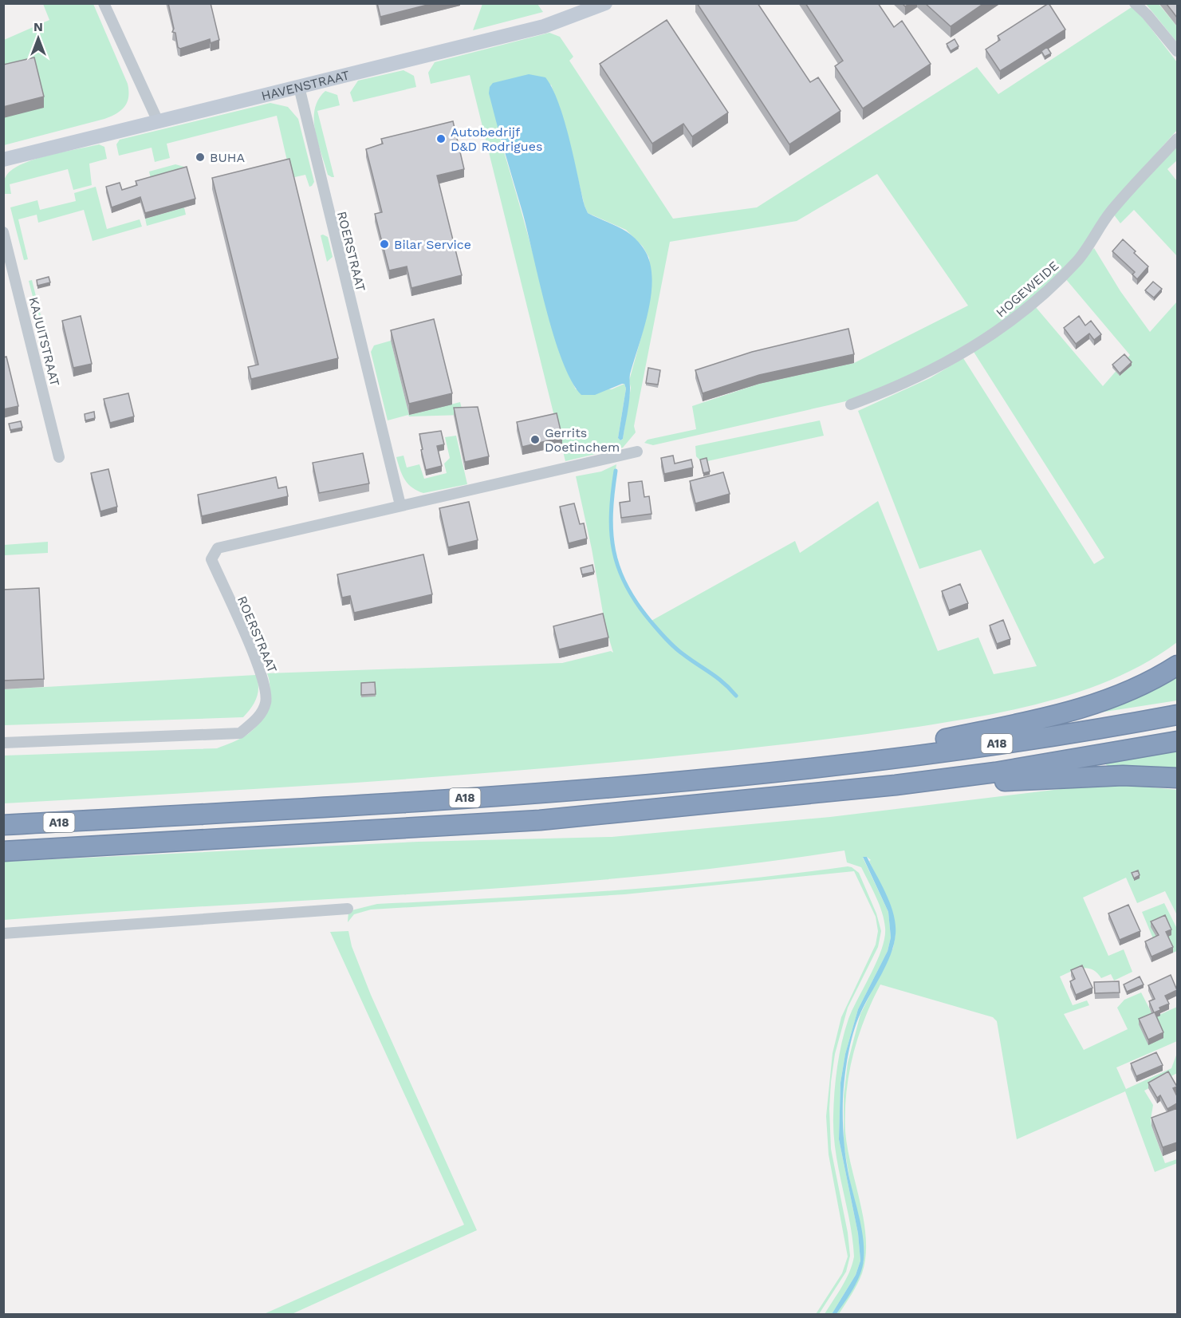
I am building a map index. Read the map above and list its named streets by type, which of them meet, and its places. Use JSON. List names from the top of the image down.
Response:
{
  "streets": {
    "highway": ["A18"],
    "street": [
      "HAVENSTRAAT",
      "ROERSTRAAT",
      "HOGEWEIDE",
      "KAJUITSTRAAT"
    ]
  },
  "crossings": [
    ["HAVENSTRAAT", "ROERSTRAAT"]
  ],
  "places": [
    "Autobedrijf D&D Rodrigues",
    "BUHA",
    "Bilar Service",
    "Gerrits Doetinchem"
  ],
  "north": "top"
}
